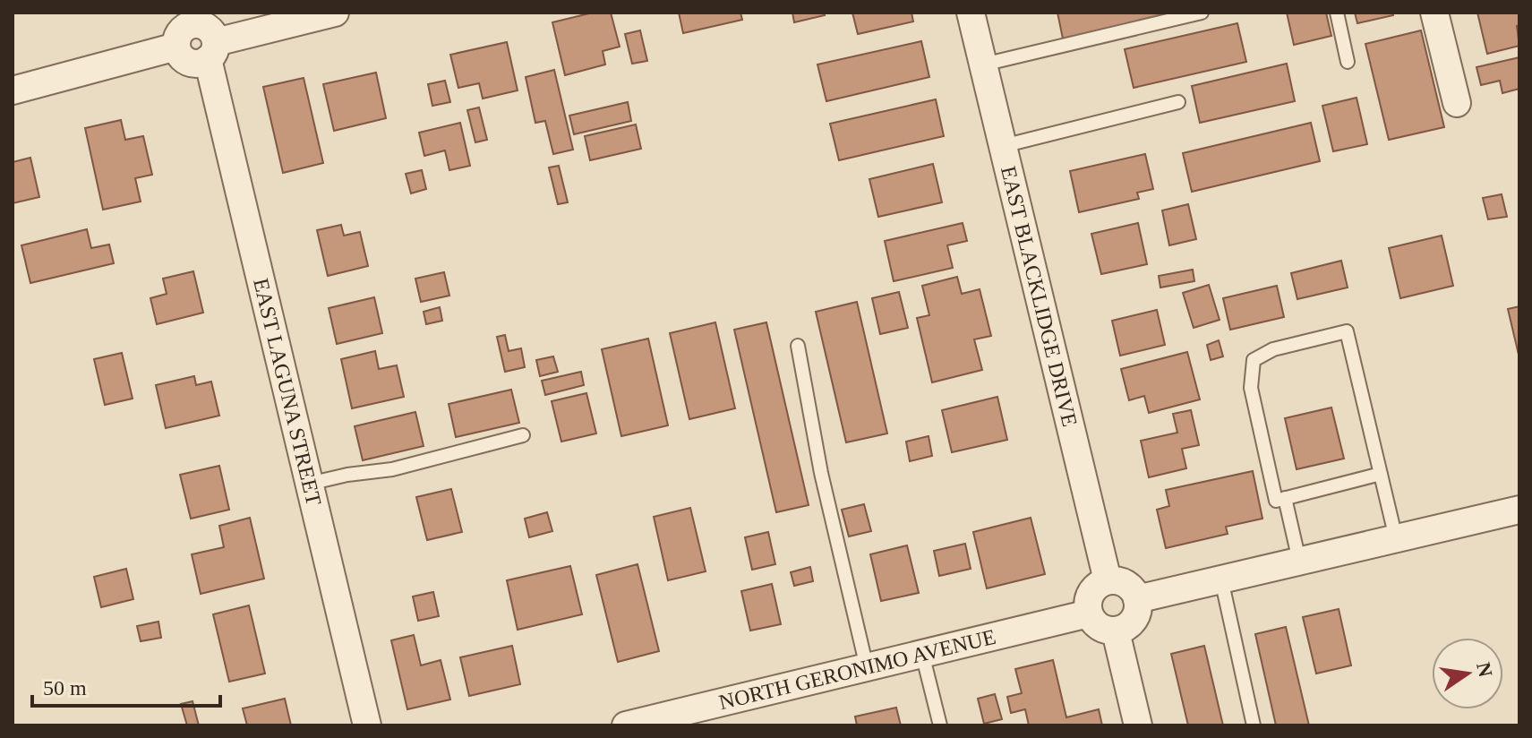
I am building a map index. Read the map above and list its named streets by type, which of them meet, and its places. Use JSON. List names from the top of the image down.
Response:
{
  "streets": {
    "street": ["EAST BLACKLIDGE DRIVE", "EAST LAGUNA STREET", "NORTH GERONIMO AVENUE"]
  },
  "crossings": [
    ["EAST BLACKLIDGE DRIVE", "NORTH GERONIMO AVENUE"]
  ],
  "scale_bar": "50 m",
  "north": "right"
}
